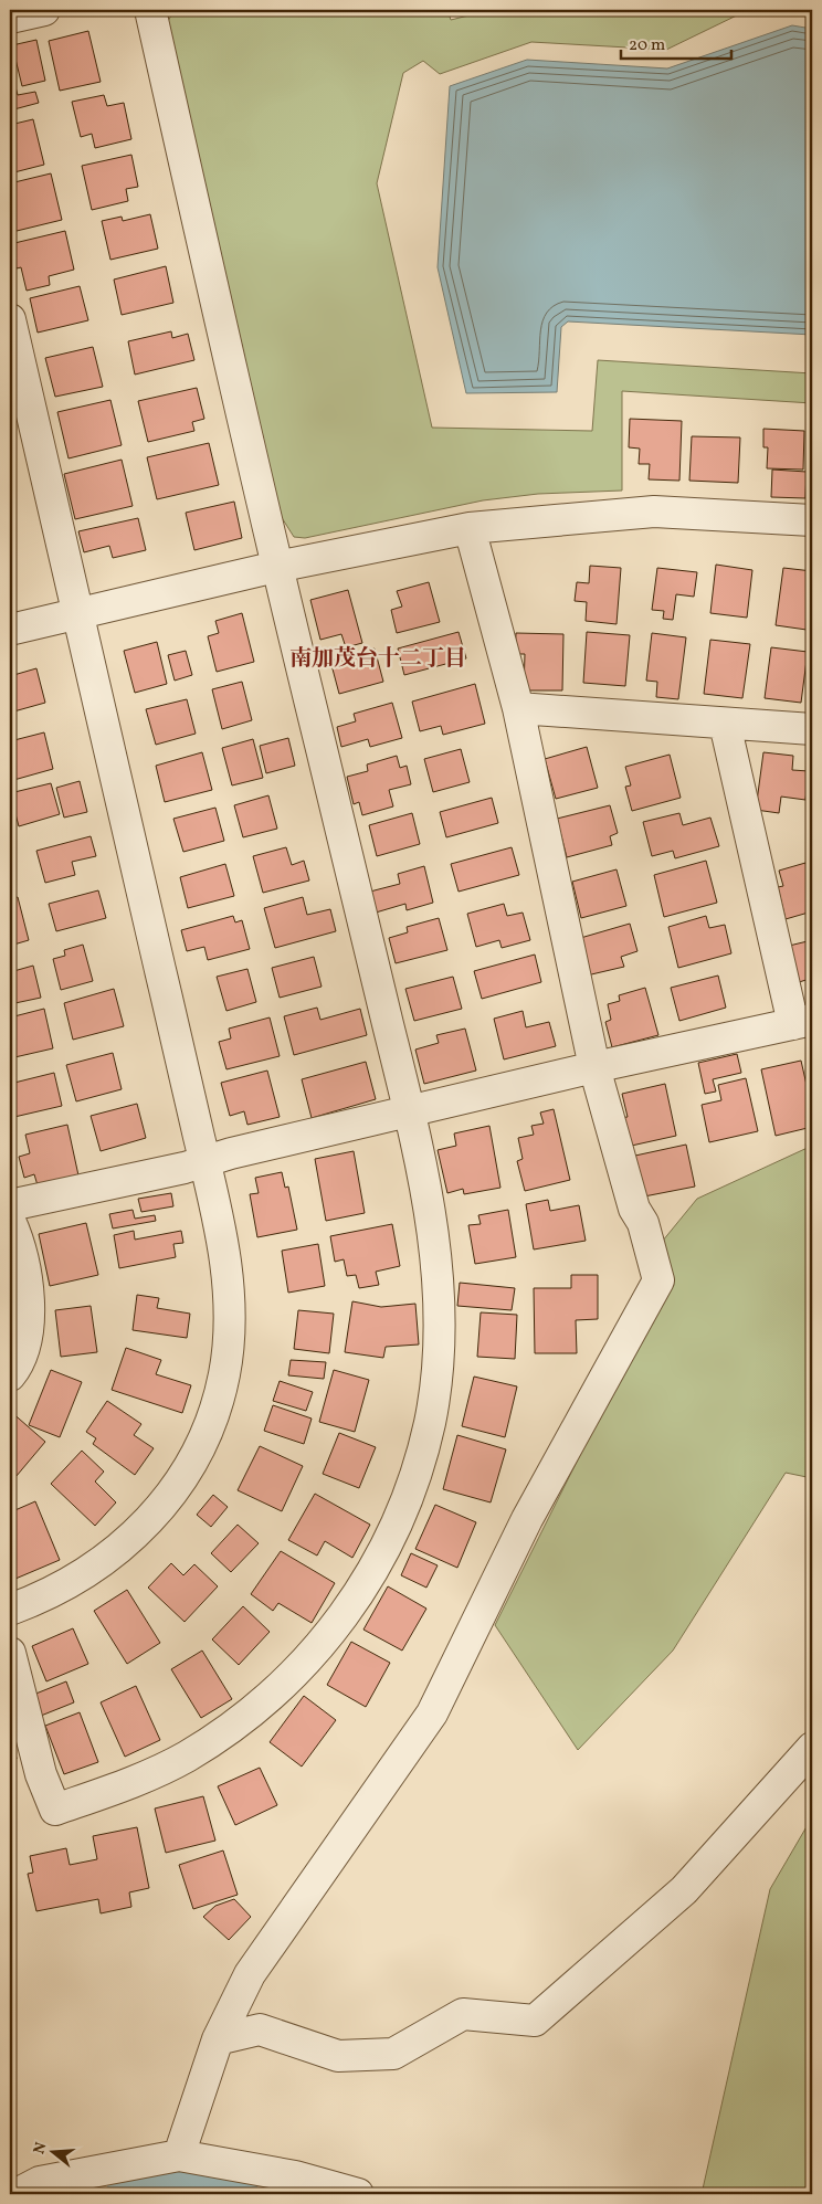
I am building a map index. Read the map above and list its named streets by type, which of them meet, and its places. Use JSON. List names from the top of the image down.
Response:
{
  "districts": ["南加茂台十二丁目"],
  "scale_bar": "20 m",
  "north": "left"
}
